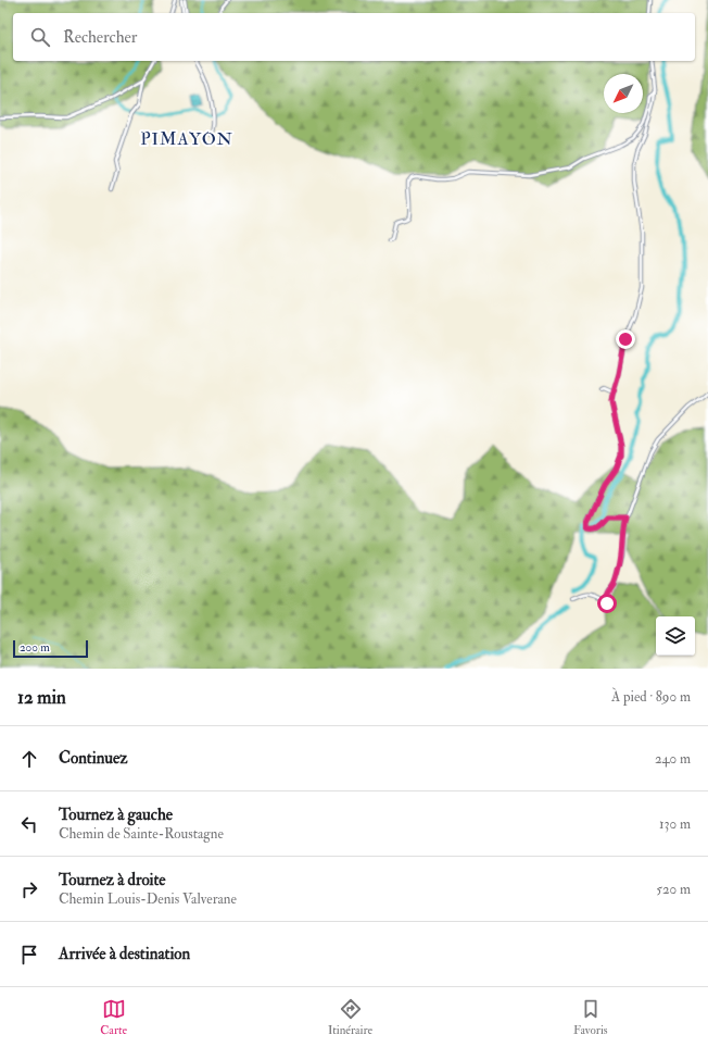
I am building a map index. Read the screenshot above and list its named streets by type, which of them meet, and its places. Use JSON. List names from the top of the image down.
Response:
{
  "districts": ["PIMAYON"],
  "scale_bar": "200 m",
  "north": "bottom left",
  "page": {
    "search": "Rechercher",
    "scale": "200 m",
    "heading": ["12 min", "À pied · 890 m"],
    "list": [
      ["Continuez", "240 m"],
      ["Tournez à gauche", "Chemin de Sainte-Roustagne", "130 m"],
      ["Tournez à droite", "Chemin Louis-Denis Valverane", "520 m"],
      "Arrivée à destination"
    ],
    "nav": ["Carte", "Itinéraire", "Favoris"]
  }
}
